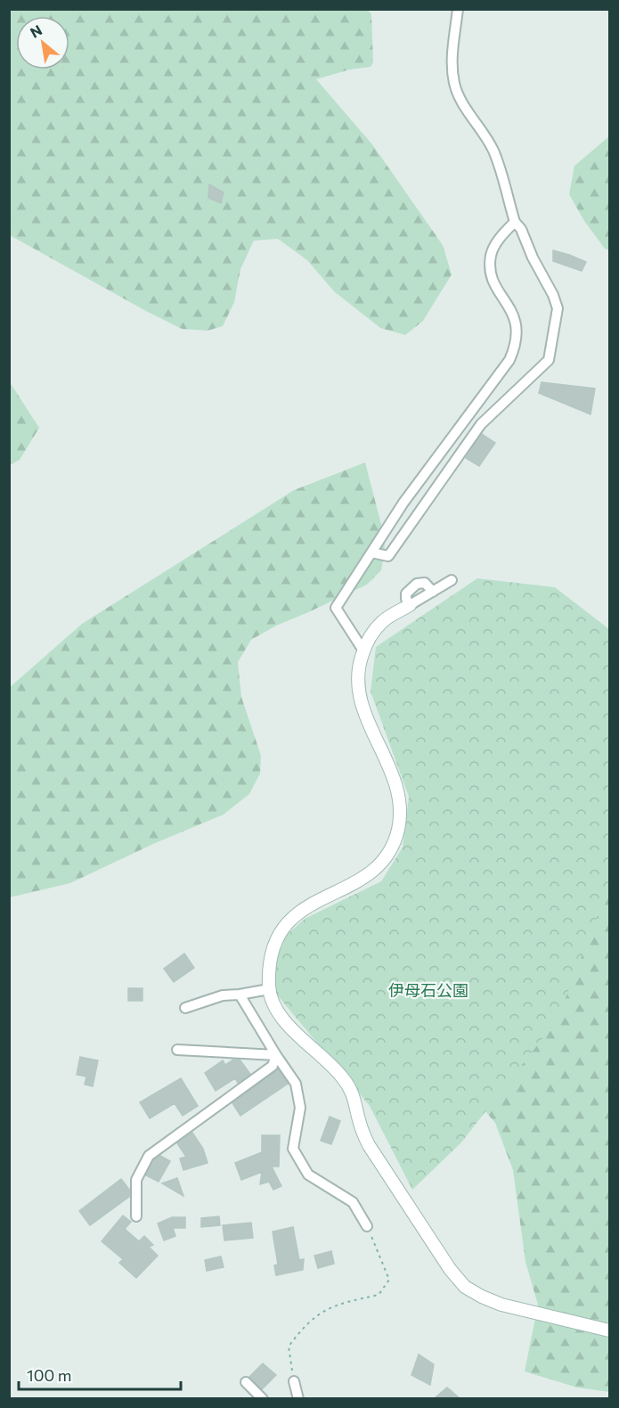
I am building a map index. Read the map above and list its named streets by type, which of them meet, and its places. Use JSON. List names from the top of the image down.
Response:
{
  "parks": ["伊母石公園"],
  "scale_bar": "100 m",
  "north": "top left"
}
